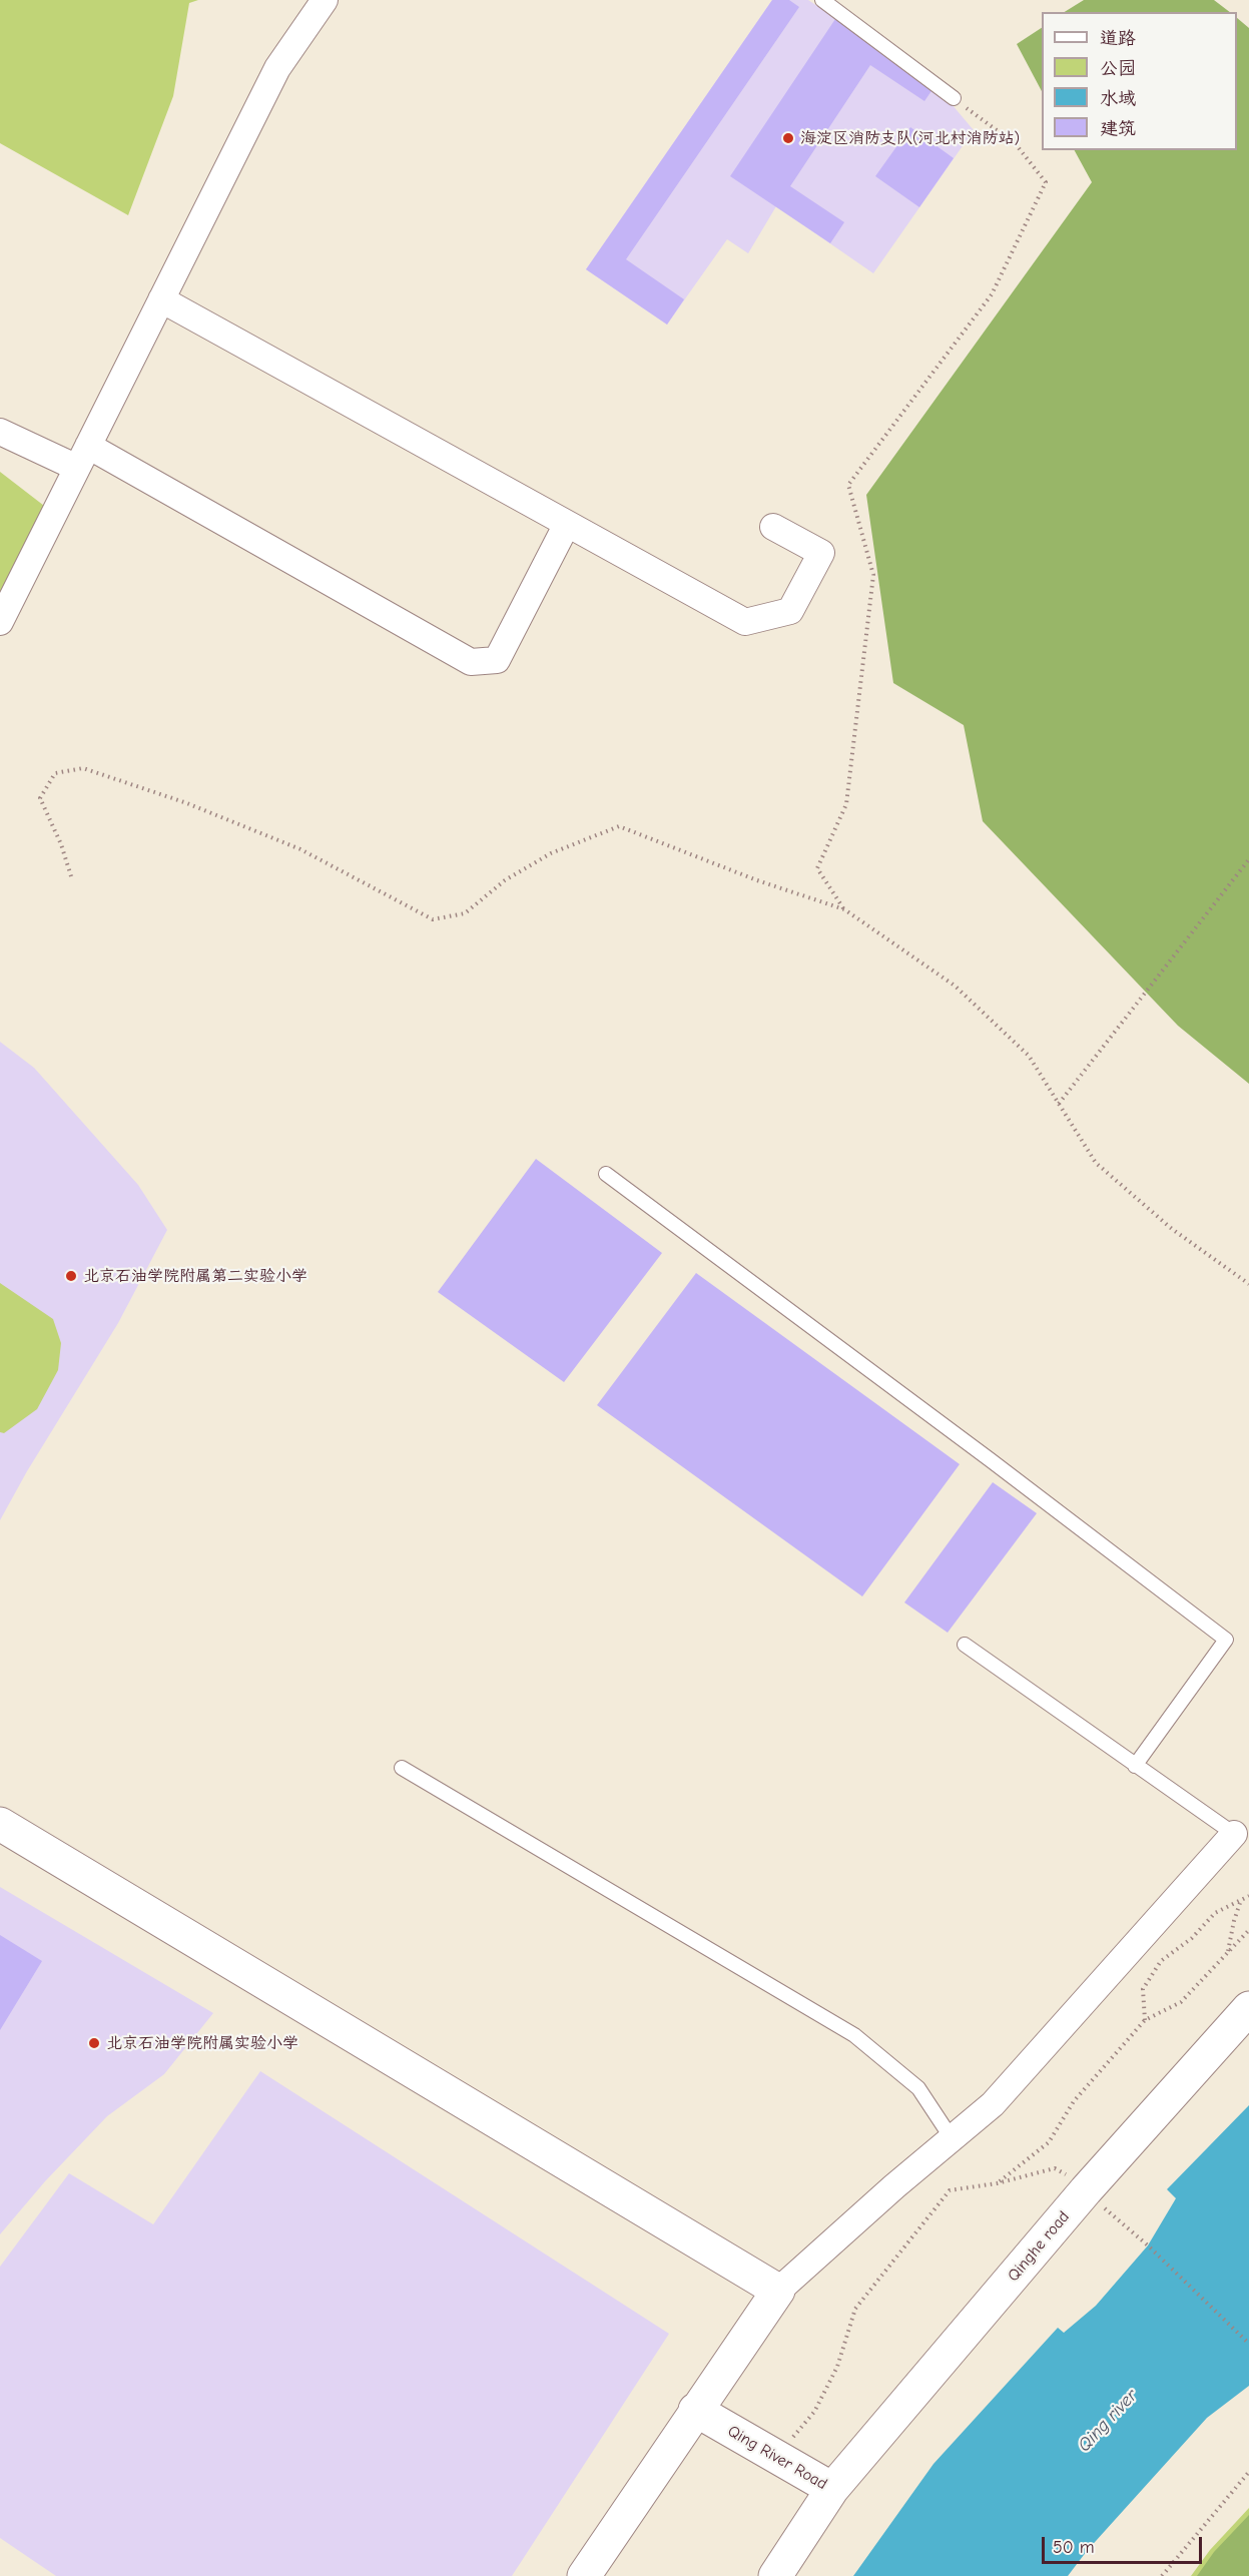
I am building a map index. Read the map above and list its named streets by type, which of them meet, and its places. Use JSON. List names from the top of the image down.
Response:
{
  "streets": {
    "street": ["Qinghe road", "Qing River Road"]
  },
  "crossings": [
    ["Qinghe road", "Qing River Road"]
  ],
  "water": ["Qing river"],
  "places": ["海淀区消防支队(河北村消防站)", "北京石油学院附属第二实验小学", "北京石油学院附属实验小学"],
  "legend": [
    "道路",
    "公园",
    "水域",
    "建筑"
  ],
  "scale_bar": "50 m"
}
